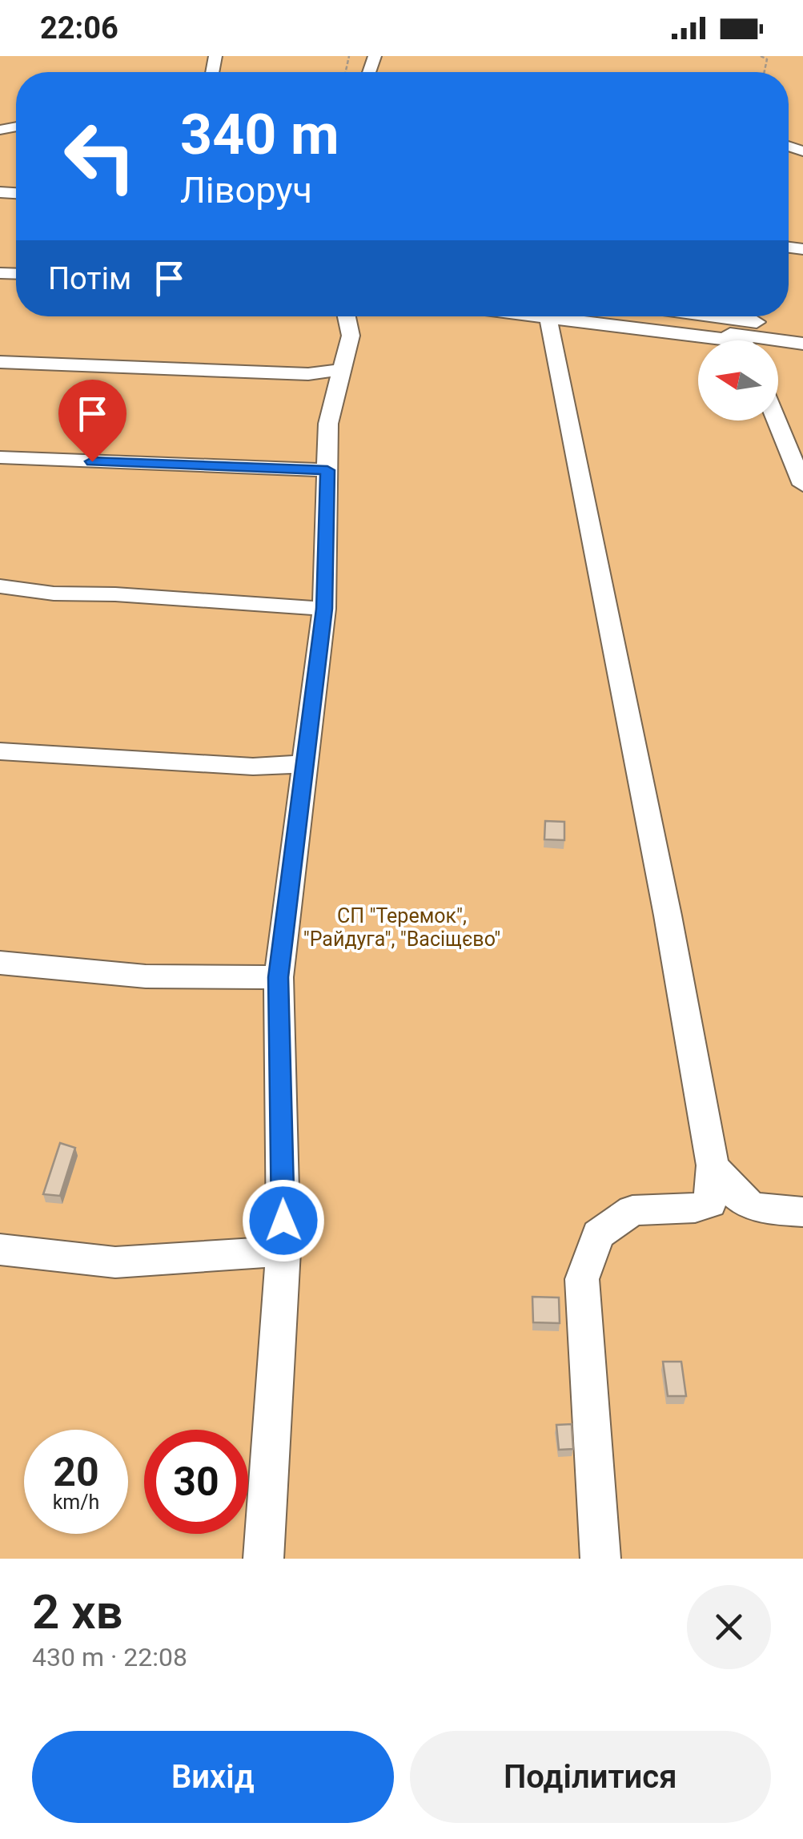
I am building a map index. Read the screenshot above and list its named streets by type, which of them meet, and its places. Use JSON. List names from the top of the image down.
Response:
{
  "parks": ["СП \"Теремок\", \"Райдуга\", \"Васіщєво\""],
  "north": "left",
  "page": {
    "status": "22:06",
    "turn": ["340 m", "Ліворуч"],
    "then": "Потім",
    "speed": "20 km/h",
    "limit": "30",
    "heading": ["2 хв", "430 m · 22:08"],
    "buttons": ["Вихід", "Поділитися"]
  }
}
